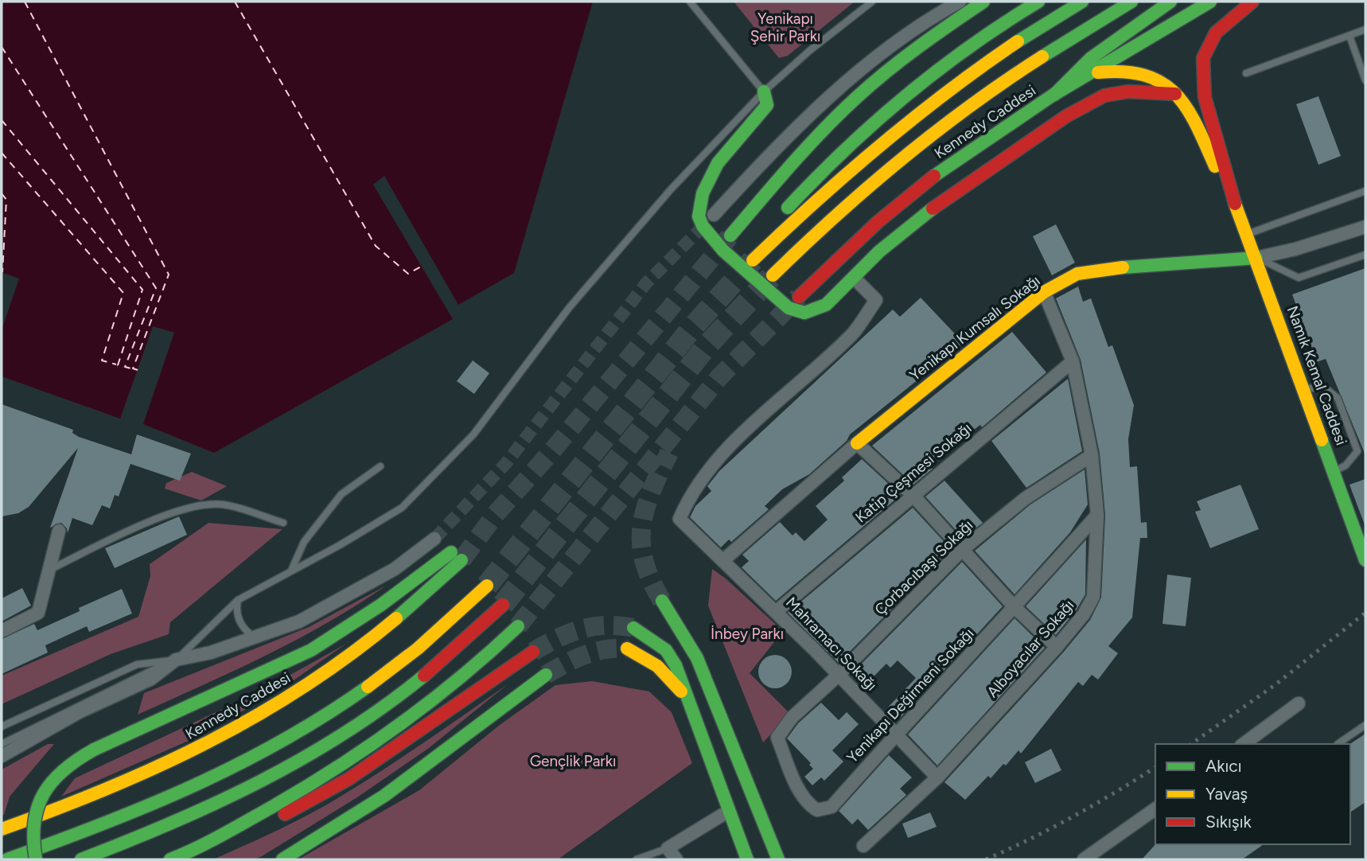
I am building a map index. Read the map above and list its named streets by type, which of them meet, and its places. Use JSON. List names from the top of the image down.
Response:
{
  "streets": {
    "main road": ["Kennedy Caddesi", "Yenikapı Kumsalı Sokağı", "Namık Kemal Caddesi"],
    "street": [
      "Katip Çeşmesi Sokağı",
      "Çorbacıbaşı Sokağı",
      "Mahramacı Sokağı",
      "Alboyacılar Sokağı",
      "Yenikapı Değirmeni Sokağı"
    ]
  },
  "crossings": [
    ["Yenikapı Kumsalı Sokağı", "Namık Kemal Caddesi"],
    ["Yenikapı Kumsalı Sokağı", "Mahramacı Sokağı"],
    ["Yenikapı Kumsalı Sokağı", "Alboyacılar Sokağı"],
    ["Katip Çeşmesi Sokağı", "Mahramacı Sokağı"],
    ["Katip Çeşmesi Sokağı", "Alboyacılar Sokağı"],
    ["Çorbacıbaşı Sokağı", "Mahramacı Sokağı"],
    ["Çorbacıbaşı Sokağı", "Alboyacılar Sokağı"],
    ["Çorbacıbaşı Sokağı", "Yenikapı Değirmeni Sokağı"],
    ["Mahramacı Sokağı", "Alboyacılar Sokağı"],
    ["Mahramacı Sokağı", "Yenikapı Değirmeni Sokağı"],
    ["Alboyacılar Sokağı", "Yenikapı Değirmeni Sokağı"]
  ],
  "parks": ["Yenikapı Şehir Parkı", "İnbey Parkı", "Gençlik Parkı"],
  "legend": ["Akıcı", "Yavaş", "Sıkışık"]
}
